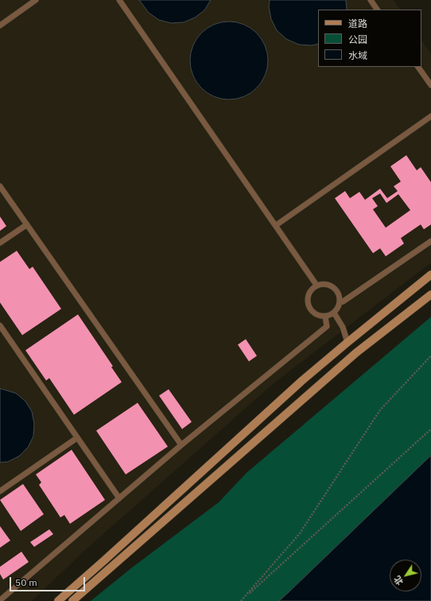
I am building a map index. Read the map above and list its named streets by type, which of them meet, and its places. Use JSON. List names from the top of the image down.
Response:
{
  "legend": ["道路", "公园", "水域"],
  "scale_bar": "50 m",
  "north": "bottom left"
}
